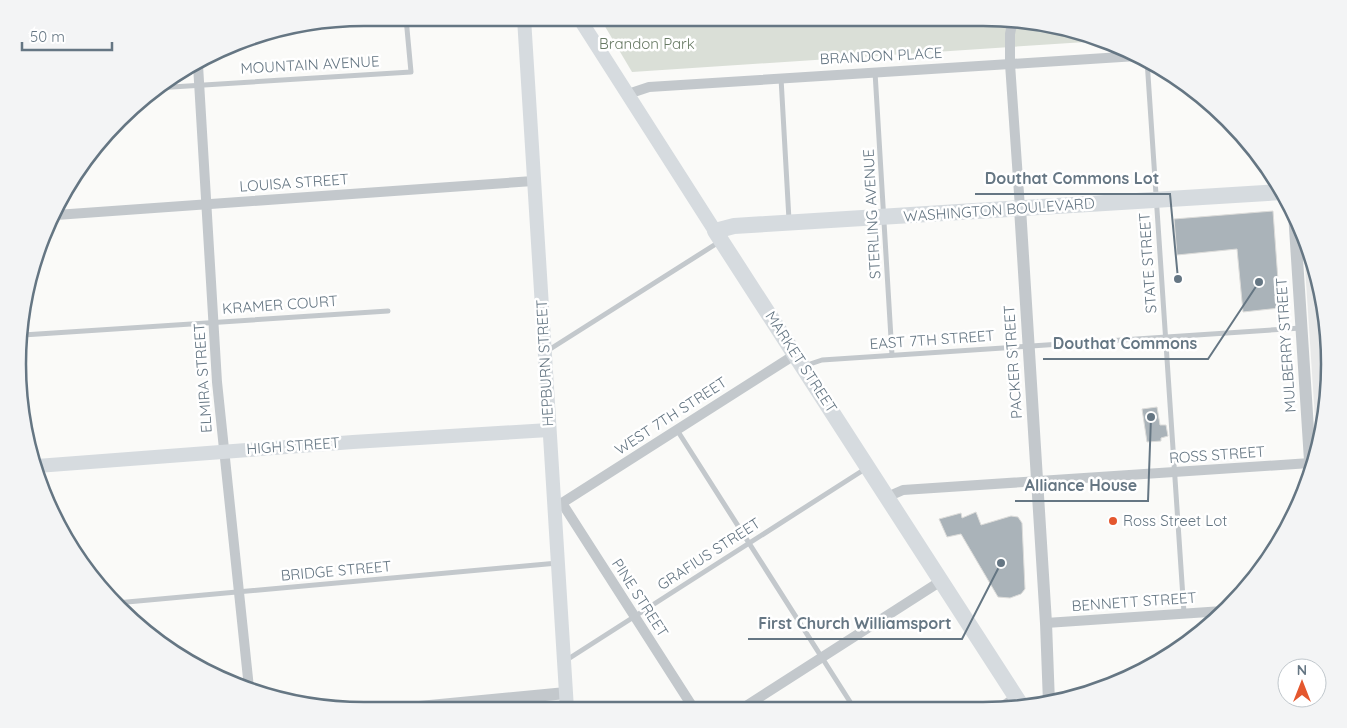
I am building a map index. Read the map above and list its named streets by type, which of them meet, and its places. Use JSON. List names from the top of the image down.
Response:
{
  "streets": {
    "main road": [
      "WASHINGTON BOULEVARD",
      "MARKET STREET",
      "HEPBURN STREET",
      "HIGH STREET"
    ],
    "street": [
      "BRANDON PLACE",
      "LOUISA STREET",
      "MULBERRY STREET",
      "PACKER STREET",
      "ELMIRA STREET",
      "WEST 7TH STREET",
      "ROSS STREET",
      "PINE STREET",
      "BENNETT STREET"
    ],
    "lane": [
      "MOUNTAIN AVENUE",
      "STERLING AVENUE",
      "STATE STREET",
      "KRAMER COURT",
      "EAST 7TH STREET",
      "GRAFIUS STREET",
      "BRIDGE STREET"
    ]
  },
  "crossings": [
    ["BRANDON PLACE", "STERLING AVENUE"],
    ["BRANDON PLACE", "MARKET STREET"],
    ["BRANDON PLACE", "PACKER STREET"],
    ["MOUNTAIN AVENUE", "ELMIRA STREET"],
    ["LOUISA STREET", "HEPBURN STREET"],
    ["LOUISA STREET", "ELMIRA STREET"],
    ["WASHINGTON BOULEVARD", "STERLING AVENUE"],
    ["WASHINGTON BOULEVARD", "STATE STREET"],
    ["WASHINGTON BOULEVARD", "MARKET STREET"],
    ["WASHINGTON BOULEVARD", "PACKER STREET"],
    ["STERLING AVENUE", "EAST 7TH STREET"],
    ["STATE STREET", "EAST 7TH STREET"],
    ["STATE STREET", "ROSS STREET"],
    ["STATE STREET", "BENNETT STREET"],
    ["KRAMER COURT", "ELMIRA STREET"],
    ["EAST 7TH STREET", "MULBERRY STREET"],
    ["EAST 7TH STREET", "MARKET STREET"],
    ["EAST 7TH STREET", "PACKER STREET"],
    ["EAST 7TH STREET", "WEST 7TH STREET"],
    ["MARKET STREET", "WEST 7TH STREET"],
    ["MARKET STREET", "ROSS STREET"],
    ["MARKET STREET", "GRAFIUS STREET"],
    ["PACKER STREET", "ROSS STREET"],
    ["PACKER STREET", "BENNETT STREET"],
    ["HEPBURN STREET", "WEST 7TH STREET"],
    ["HEPBURN STREET", "HIGH STREET"],
    ["HEPBURN STREET", "GRAFIUS STREET"],
    ["HEPBURN STREET", "BRIDGE STREET"],
    ["HEPBURN STREET", "PINE STREET"],
    ["ELMIRA STREET", "HIGH STREET"],
    ["ELMIRA STREET", "BRIDGE STREET"],
    ["WEST 7TH STREET", "PINE STREET"],
    ["GRAFIUS STREET", "PINE STREET"]
  ],
  "parks": ["Brandon Park"],
  "places": [
    "Douthat Commons Lot",
    "Douthat Commons",
    "Alliance House",
    "Ross Street Lot",
    "First Church Williamsport"
  ],
  "scale_bar": "50 m",
  "north": "top"
}
